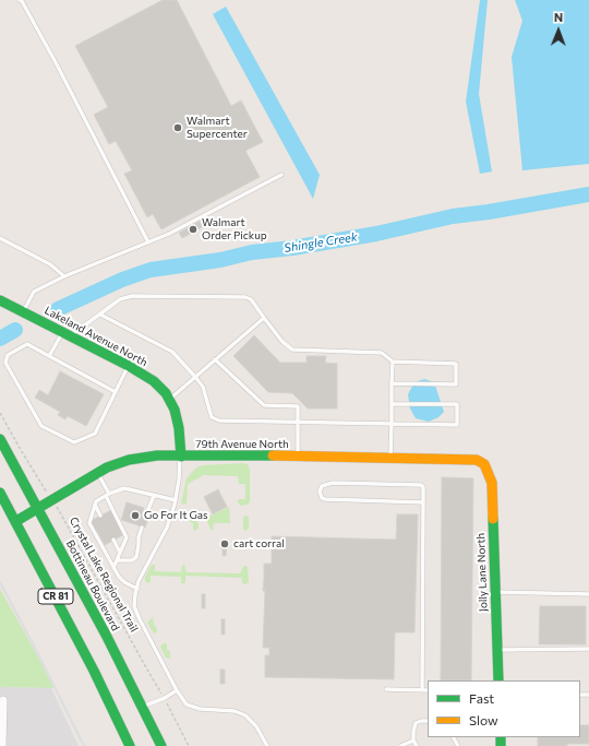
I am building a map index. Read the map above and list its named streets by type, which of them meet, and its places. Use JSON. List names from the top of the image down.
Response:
{
  "streets": {
    "main road": [
      "Lakeland Avenue North",
      "79th Avenue North",
      "Jolly Lane North",
      "Bottineau Boulevard",
      "CR 81"
    ],
    "path": ["Crystal Lake Regional Trail"]
  },
  "crossings": [
    ["Lakeland Avenue North", "79th Avenue North"],
    ["79th Avenue North", "Jolly Lane North"],
    ["79th Avenue North", "Crystal Lake Regional Trail"],
    ["79th Avenue North", "Bottineau Boulevard"],
    ["79th Avenue North", "CR 81"]
  ],
  "water": ["Shingle Creek"],
  "places": [
    "Walmart Supercenter",
    "Walmart Order Pickup",
    "Go For It Gas",
    "cart corral"
  ],
  "legend": ["Fast", "Slow"],
  "north": "top"
}
